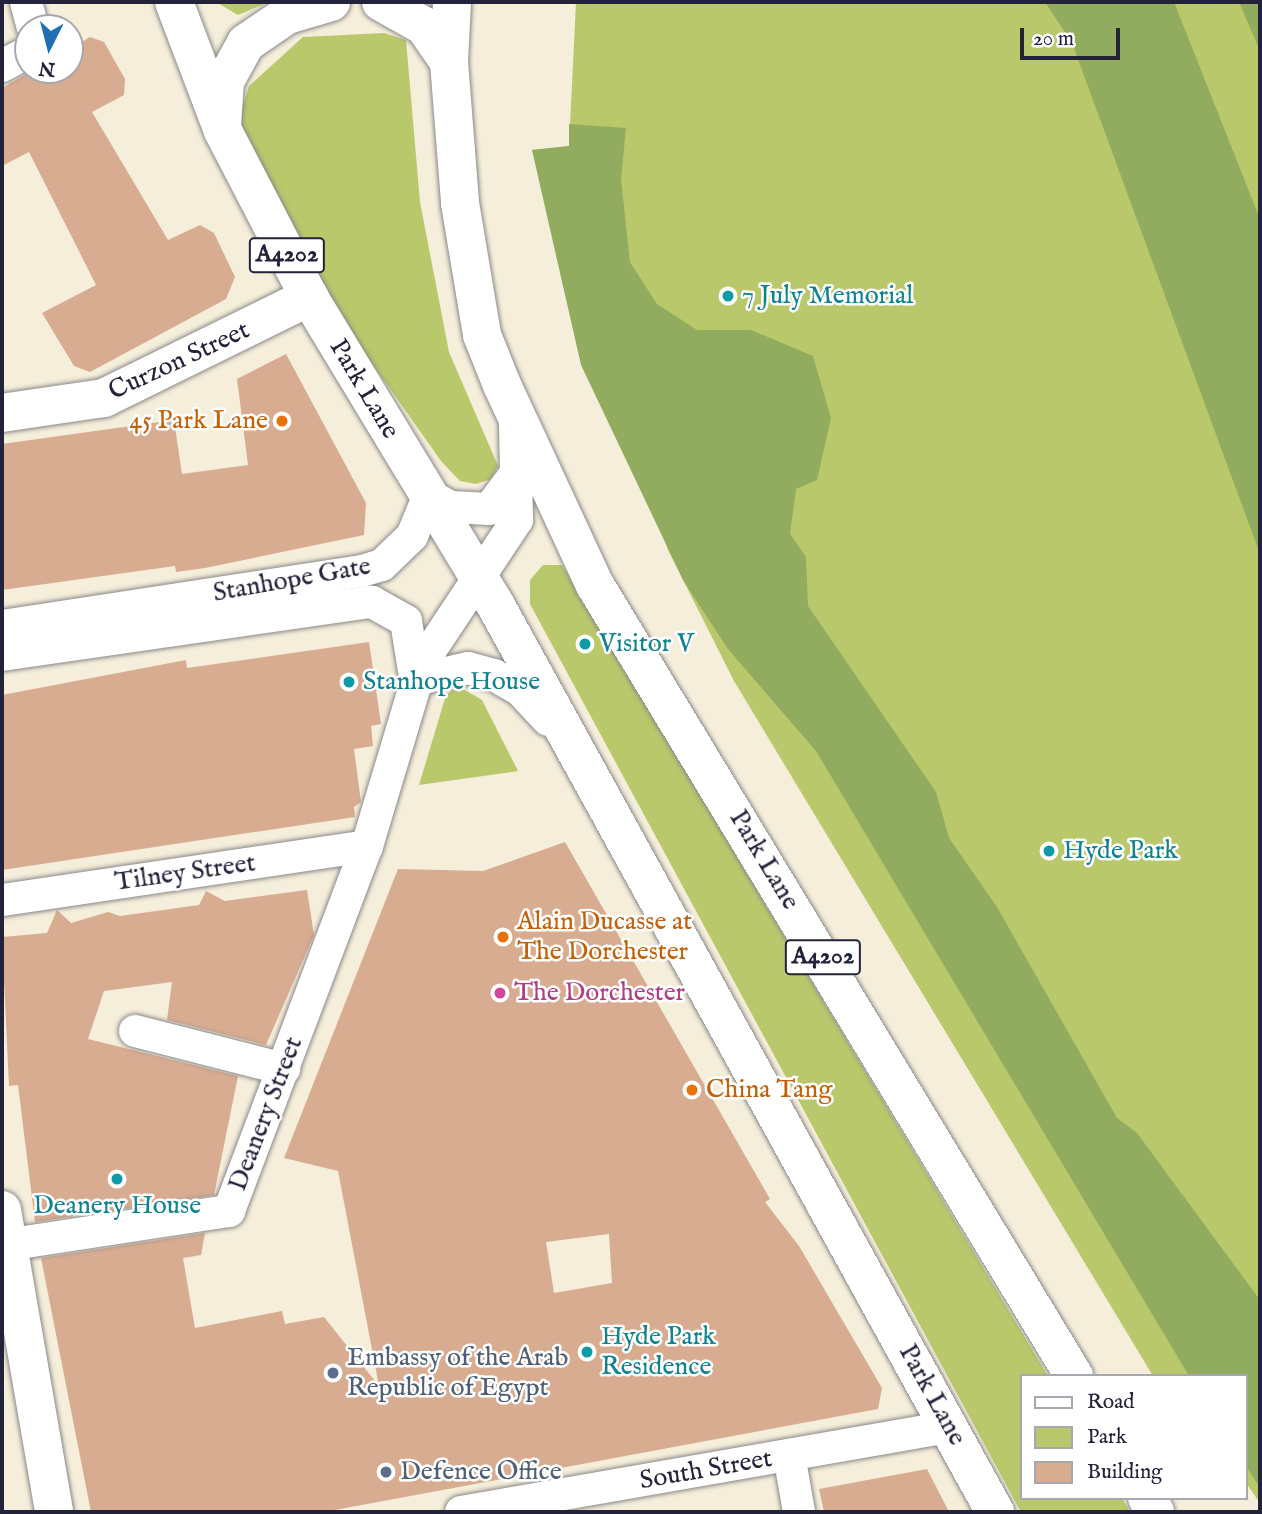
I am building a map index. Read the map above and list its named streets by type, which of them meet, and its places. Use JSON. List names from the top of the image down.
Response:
{
  "streets": {
    "main road": ["A4202", "Curzon Street", "Park Lane"],
    "street": [
      "Stanhope Gate",
      "Tilney Street",
      "Deanery Street",
      "South Street"
    ]
  },
  "crossings": [
    ["A4202", "Park Lane"],
    ["Curzon Street", "Park Lane"],
    ["Park Lane", "Stanhope Gate"],
    ["Park Lane", "South Street"],
    ["Tilney Street", "Deanery Street"]
  ],
  "places": [
    "7 July Memorial",
    "45 Park Lane",
    "Visitor V",
    "Stanhope House",
    "Hyde Park",
    "Alain Ducasse at The Dorchester",
    "The Dorchester",
    "China Tang",
    "Deanery House",
    "Hyde Park Residence",
    "Embassy of the Arab Republic of Egypt",
    "Defence Office"
  ],
  "legend": ["Road", "Park", "Building"],
  "scale_bar": "20 m",
  "north": "bottom"
}
